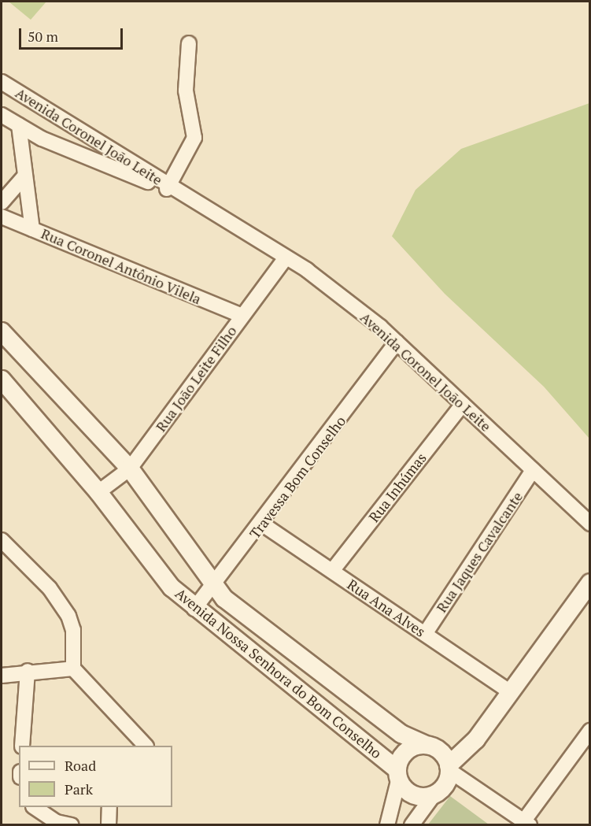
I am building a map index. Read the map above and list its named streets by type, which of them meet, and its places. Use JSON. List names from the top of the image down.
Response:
{
  "streets": {
    "street": [
      "Avenida Coronel João Leite",
      "Rua Coronel Antônio Vilela",
      "Rua João Leite Filho",
      "Travessa Bom Conselho",
      "Rua Inhúmas",
      "Rua Jaques Cavalcante",
      "Rua Ana Alves",
      "Avenida Nossa Senhora do Bom Conselho"
    ]
  },
  "crossings": [
    ["Avenida Coronel João Leite", "Rua João Leite Filho"],
    ["Avenida Coronel João Leite", "Travessa Bom Conselho"],
    ["Avenida Coronel João Leite", "Rua Inhúmas"],
    ["Avenida Coronel João Leite", "Rua Jaques Cavalcante"],
    ["Rua Coronel Antônio Vilela", "Rua João Leite Filho"],
    ["Rua João Leite Filho", "Avenida Nossa Senhora do Bom Conselho"],
    ["Travessa Bom Conselho", "Rua Ana Alves"],
    ["Travessa Bom Conselho", "Avenida Nossa Senhora do Bom Conselho"],
    ["Rua Inhúmas", "Rua Ana Alves"],
    ["Rua Jaques Cavalcante", "Rua Ana Alves"]
  ],
  "legend": ["Road", "Park"],
  "scale_bar": "50 m"
}
